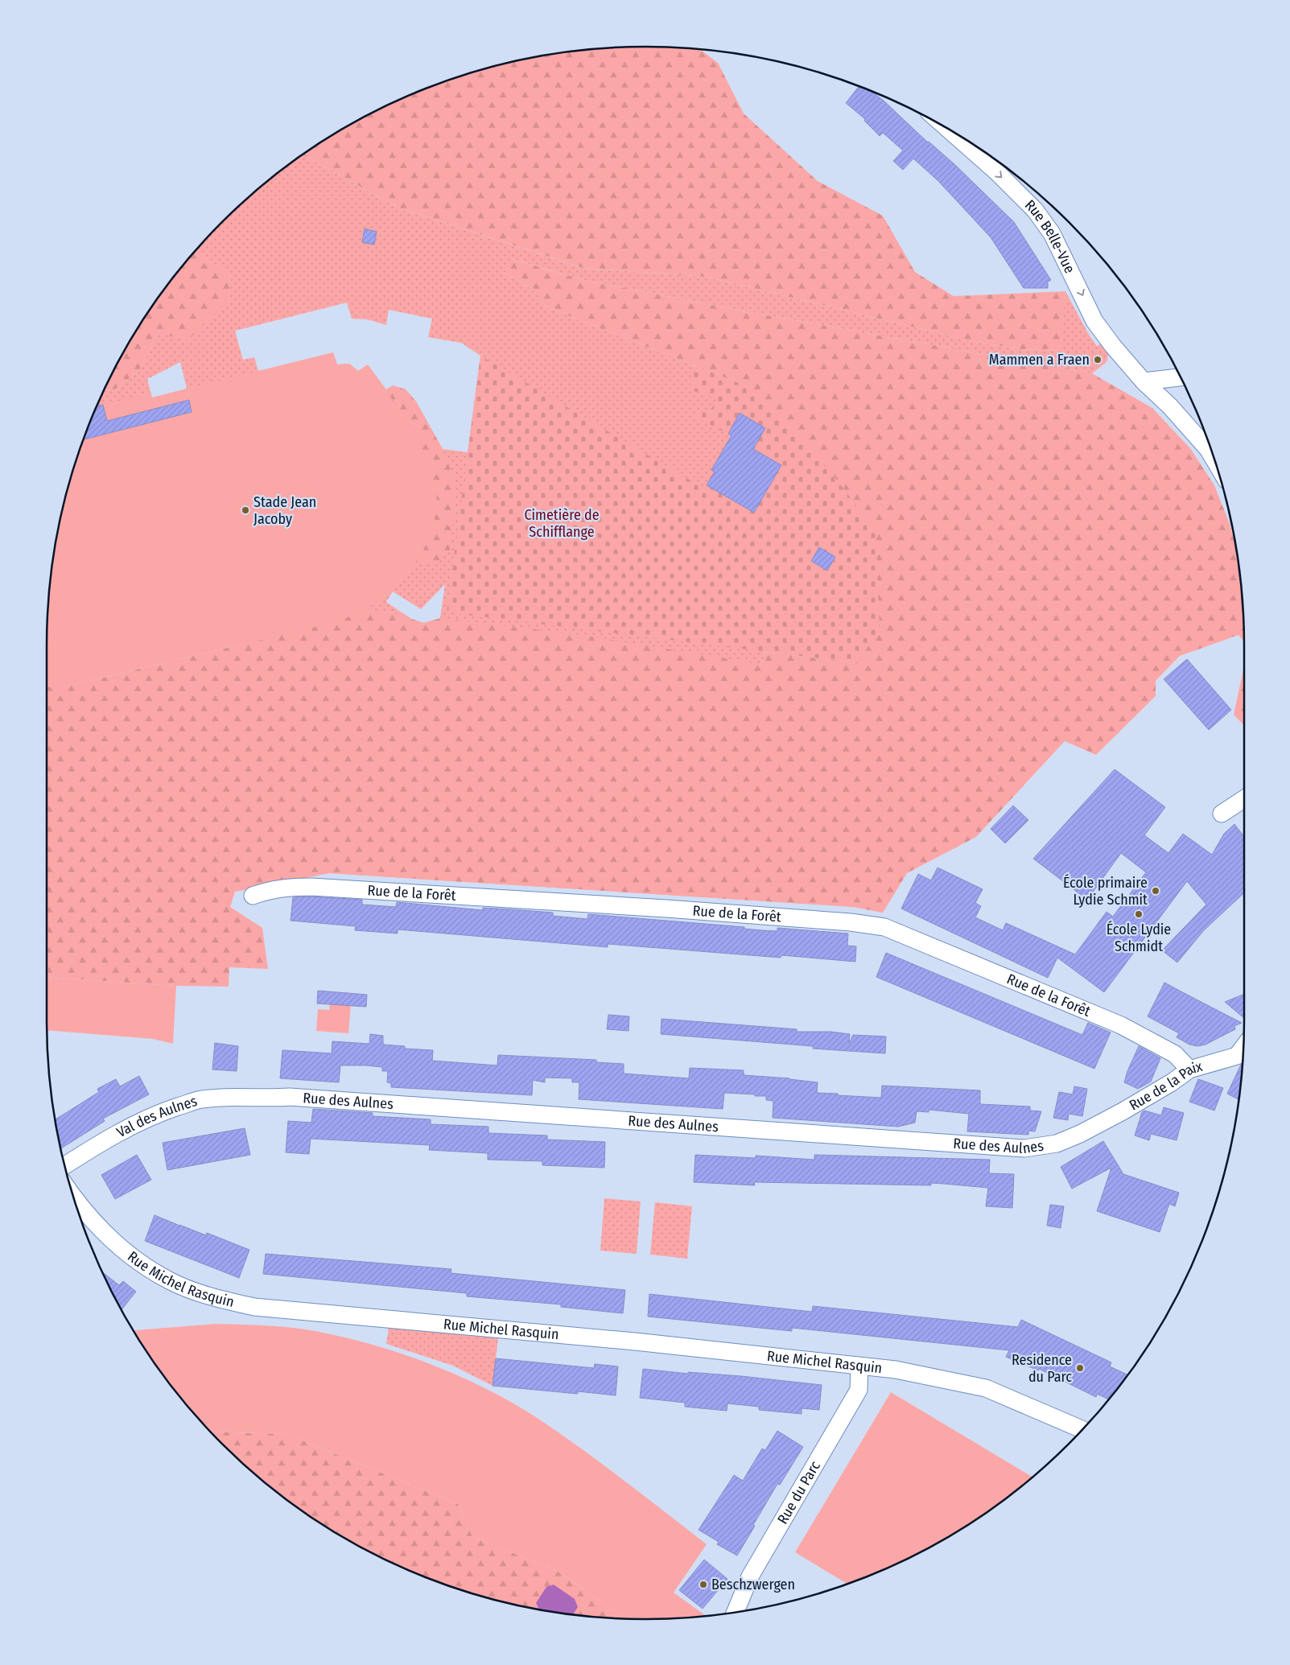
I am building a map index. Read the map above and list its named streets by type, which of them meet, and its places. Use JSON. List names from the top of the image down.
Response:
{
  "streets": {
    "street": [
      "Rue Belle-Vue",
      "Rue de la Forêt",
      "Rue de la Paix",
      "Rue des Aulnes",
      "Val des Aulnes",
      "Rue Michel Rasquin",
      "Rue du Parc"
    ]
  },
  "crossings": [
    ["Rue de la Forêt", "Rue de la Paix"],
    ["Rue de la Paix", "Rue des Aulnes"],
    ["Rue des Aulnes", "Val des Aulnes"],
    ["Rue Michel Rasquin", "Rue du Parc"]
  ],
  "one_way": ["Rue Belle-Vue"],
  "parks": ["Cimetière de Schifflange"],
  "places": [
    "Mammen a Fraen",
    "Stade Jean Jacoby",
    "École primaire Lydie Schmit",
    "École Lydie Schmidt",
    "Residence du Parc",
    "Beschzwergen"
  ]
}
